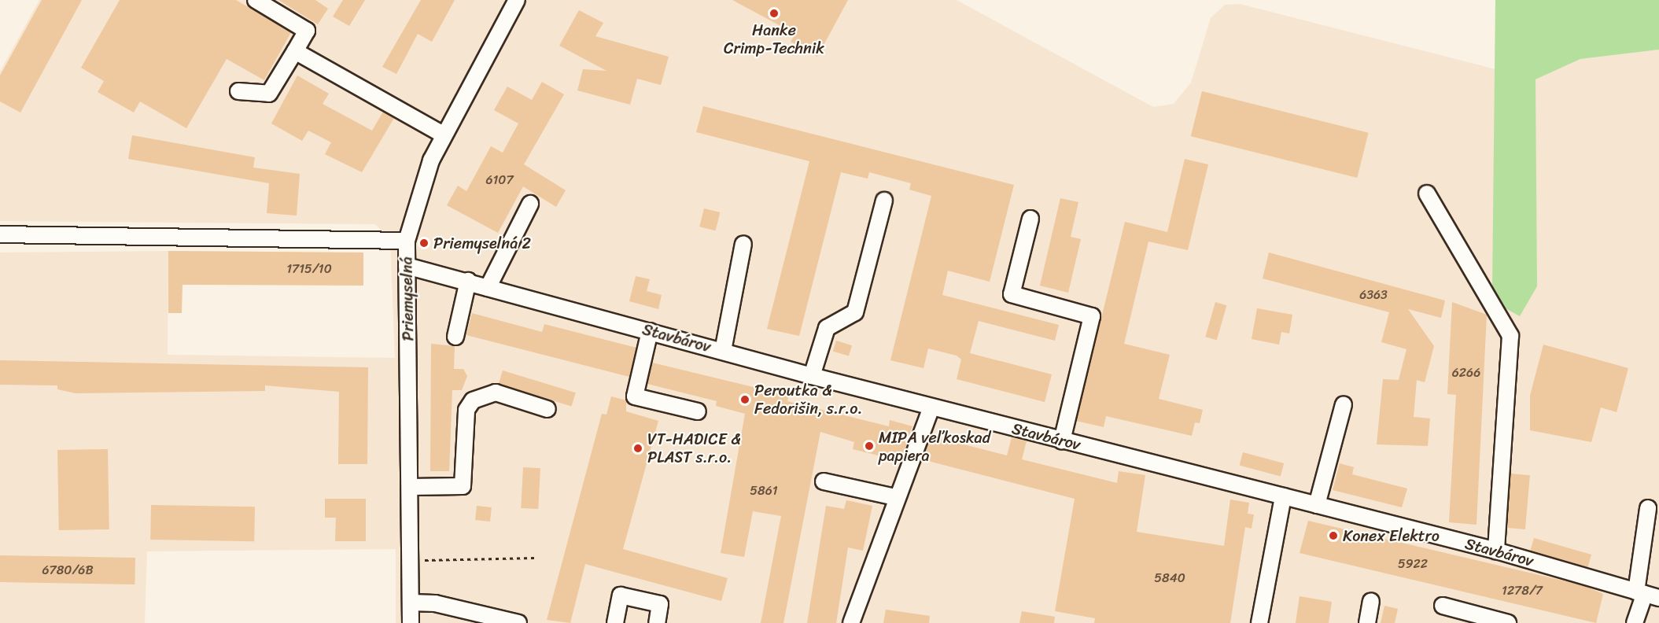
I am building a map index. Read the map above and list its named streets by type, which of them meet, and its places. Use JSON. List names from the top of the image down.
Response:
{
  "streets": {
    "lane": ["Priemyselná", "Stavbárov"]
  },
  "crossings": [
    ["Priemyselná", "Stavbárov"]
  ],
  "places": [
    "Hanke Crimp-Technik",
    "Priemyselná 2",
    "Peroutka & Fedorišin, s.r.o.",
    "MIPA veľkoskad papiera",
    "VT-HADICE & PLAST s.r.o.",
    "Konex Elektro"
  ],
  "house_numbers": [
    "6107",
    "1715/10",
    "6363",
    "6266",
    "5861",
    "5922",
    "6780/6B",
    "5840",
    "1278/7"
  ]
}
